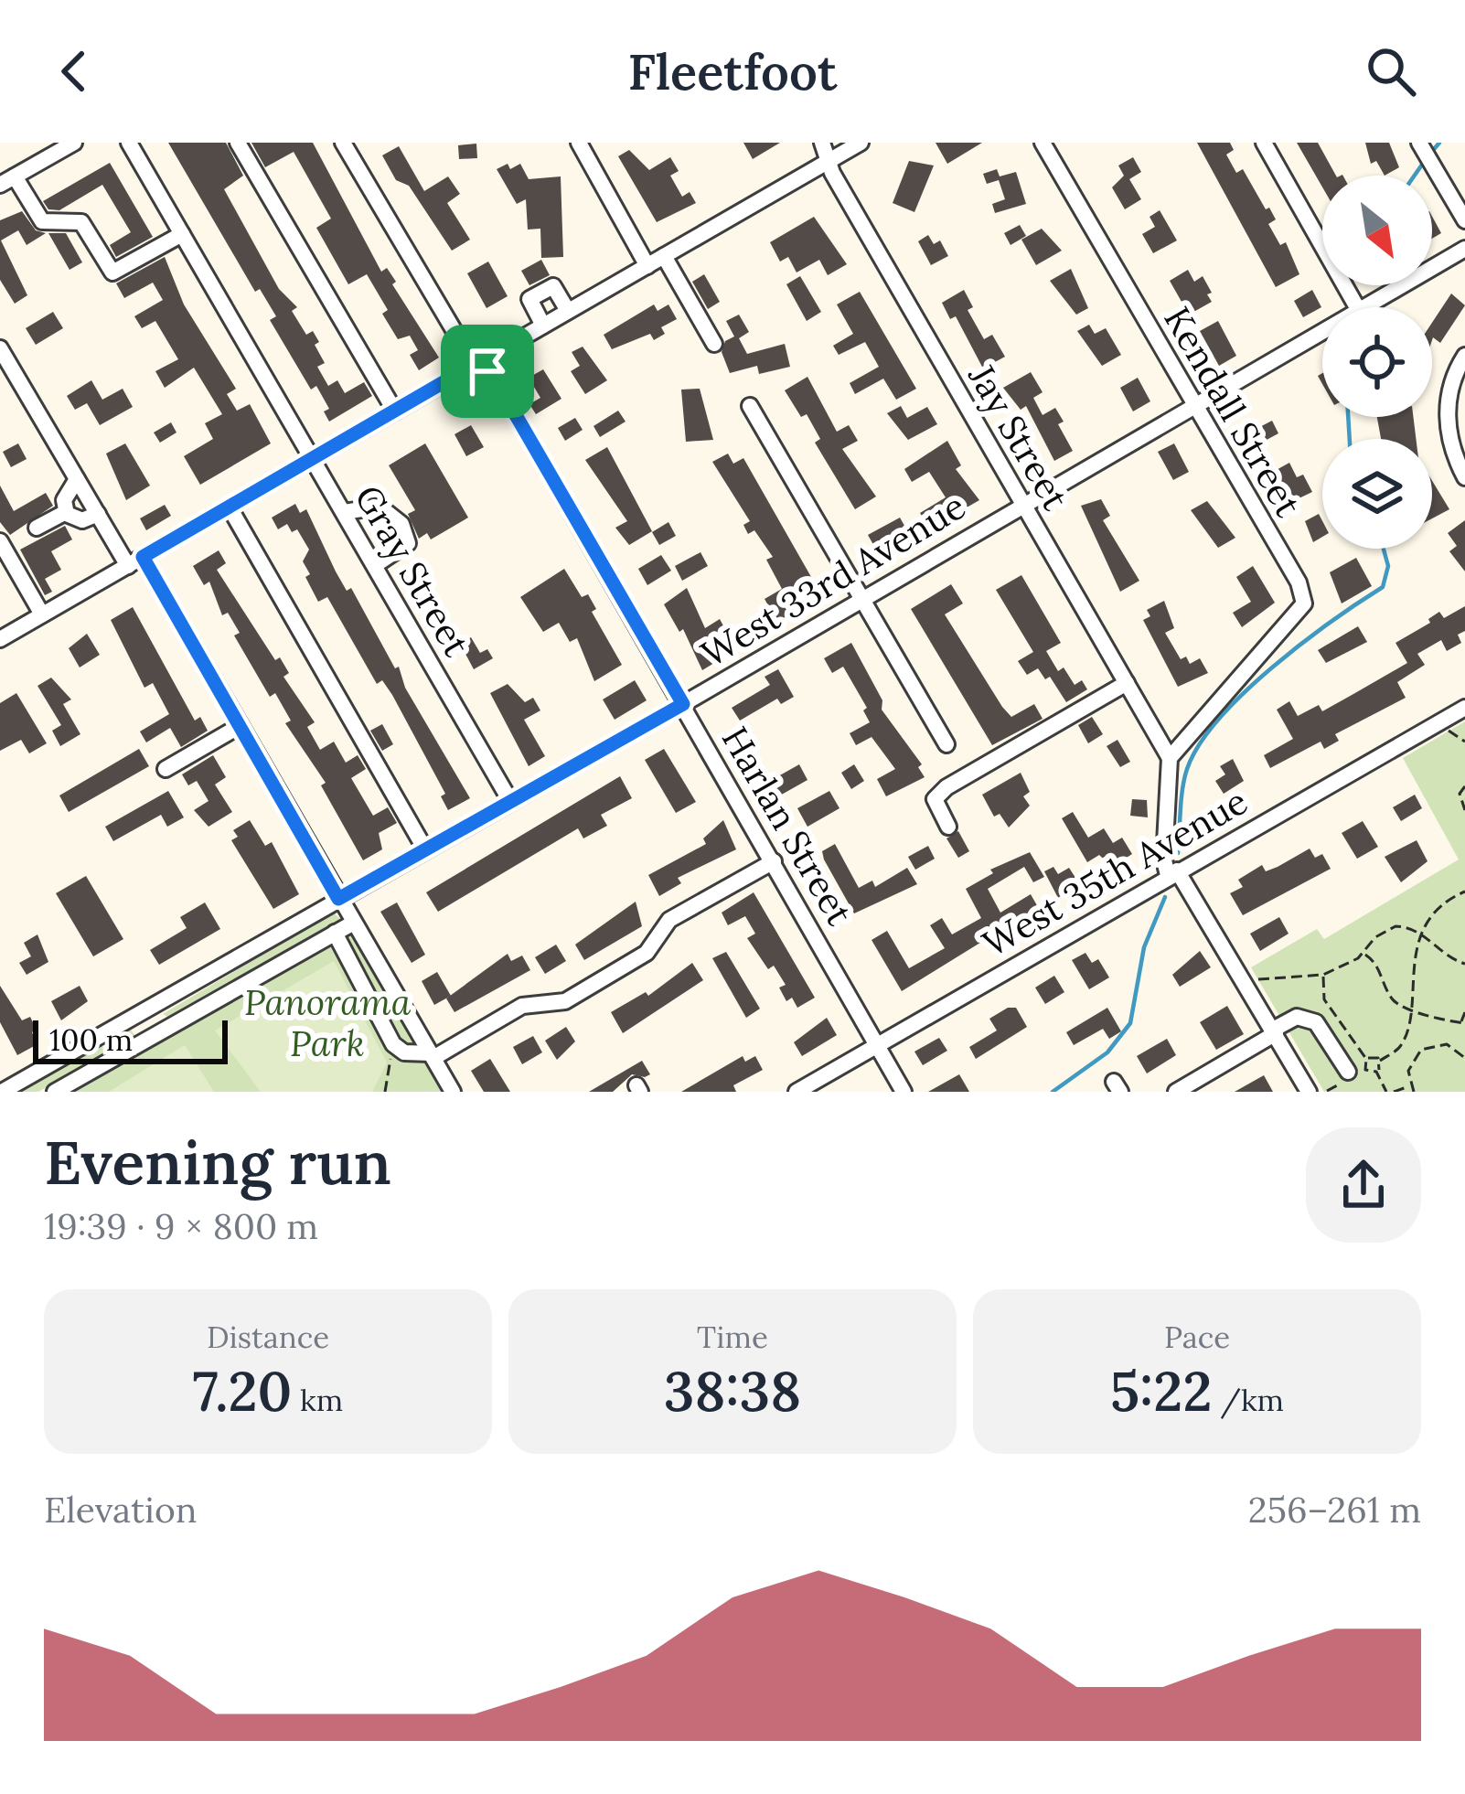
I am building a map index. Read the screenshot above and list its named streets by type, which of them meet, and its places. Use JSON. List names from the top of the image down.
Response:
{
  "streets": {
    "street": [
      "Kendall Street",
      "Jay Street",
      "Gray Street",
      "West 33rd Avenue",
      "Harlan Street",
      "West 35th Avenue"
    ]
  },
  "crossings": [
    ["Kendall Street", "Jay Street"],
    ["Kendall Street", "West 33rd Avenue"],
    ["Jay Street", "West 33rd Avenue"],
    ["Gray Street", "West 33rd Avenue"],
    ["West 33rd Avenue", "Harlan Street"],
    ["Harlan Street", "West 35th Avenue"]
  ],
  "parks": ["Panorama Park"],
  "scale_bar": "100 m",
  "north": "bottom right",
  "page": {
    "header": "Fleetfoot",
    "scale": "100 m",
    "heading": ["Evening run", "19:39 · 9 × 800 m"],
    "stats": [
      ["Distance", "7.20 km"],
      ["Time", "38:38"],
      ["Pace", "5:22 /km"]
    ],
    "chart": ["Elevation", "256–261 m"]
  }
}
